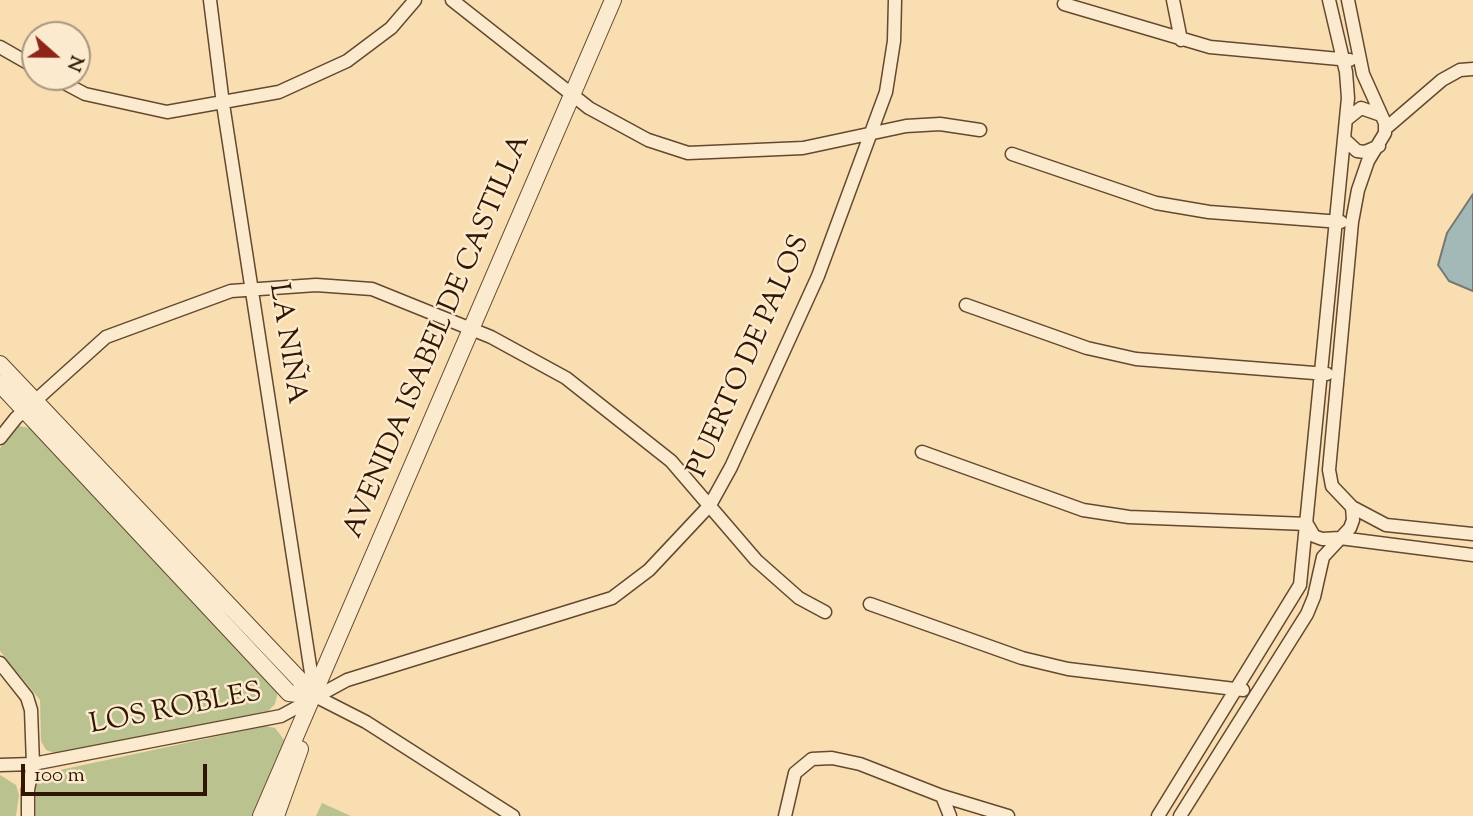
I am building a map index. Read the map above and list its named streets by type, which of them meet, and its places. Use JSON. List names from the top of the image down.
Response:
{
  "streets": {
    "street": [
      "AVENIDA ISABEL DE CASTILLA",
      "LA NIÑA",
      "PUERTO DE PALOS",
      "LOS ROBLES"
    ]
  },
  "crossings": [
    ["AVENIDA ISABEL DE CASTILLA", "LA NIÑA"],
    ["AVENIDA ISABEL DE CASTILLA", "PUERTO DE PALOS"],
    ["AVENIDA ISABEL DE CASTILLA", "LOS ROBLES"],
    ["LA NIÑA", "PUERTO DE PALOS"],
    ["LA NIÑA", "LOS ROBLES"],
    ["PUERTO DE PALOS", "LOS ROBLES"]
  ],
  "scale_bar": "100 m",
  "north": "right"
}
